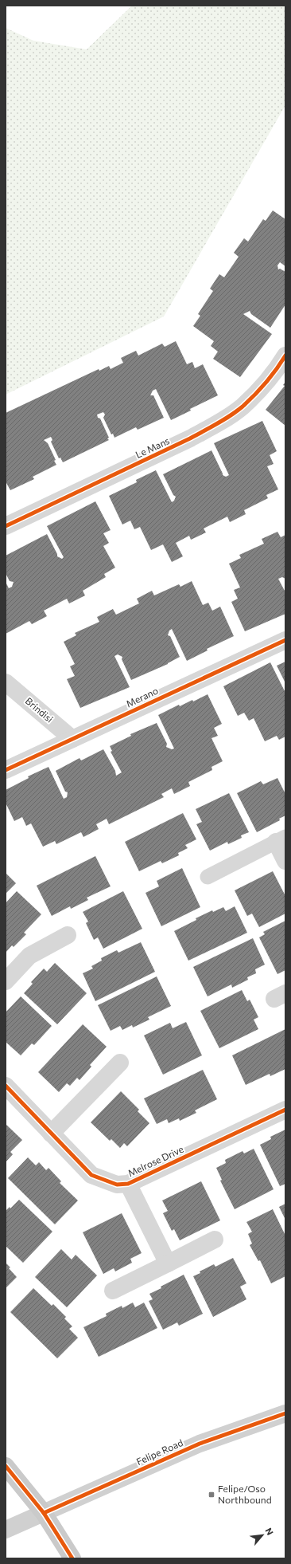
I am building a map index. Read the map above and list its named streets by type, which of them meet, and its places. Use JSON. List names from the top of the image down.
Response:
{
  "streets": {
    "main road": ["Felipe Road"],
    "street": [
      "Le Mans",
      "Merano",
      "Brindisi",
      "Melrose Drive"
    ]
  },
  "crossings": [
    ["Merano", "Brindisi"]
  ],
  "places": {
    "transit": ["Felipe/Oso Northbound"]
  },
  "north": "top right"
}
